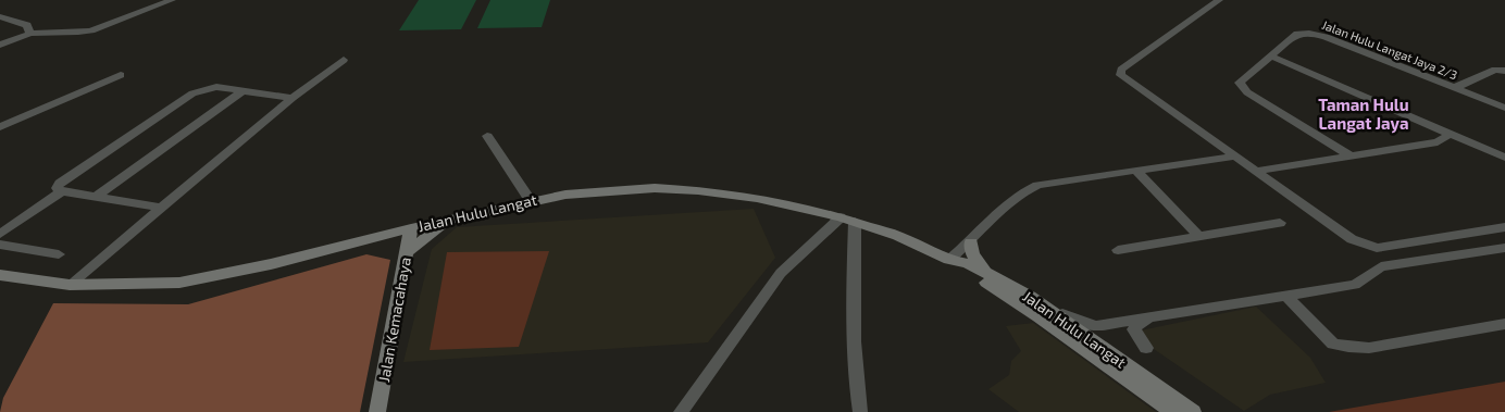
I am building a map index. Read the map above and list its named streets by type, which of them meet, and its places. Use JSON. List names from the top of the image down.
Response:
{
  "streets": {
    "main road": ["Jalan Hulu Langat", "Jalan Kemacahaya"],
    "street": ["Jalan Hulu Langat Jaya 2/3"]
  },
  "crossings": [
    ["Jalan Hulu Langat", "Jalan Kemacahaya"]
  ],
  "districts": ["Taman Hulu Langat Jaya"]
}
